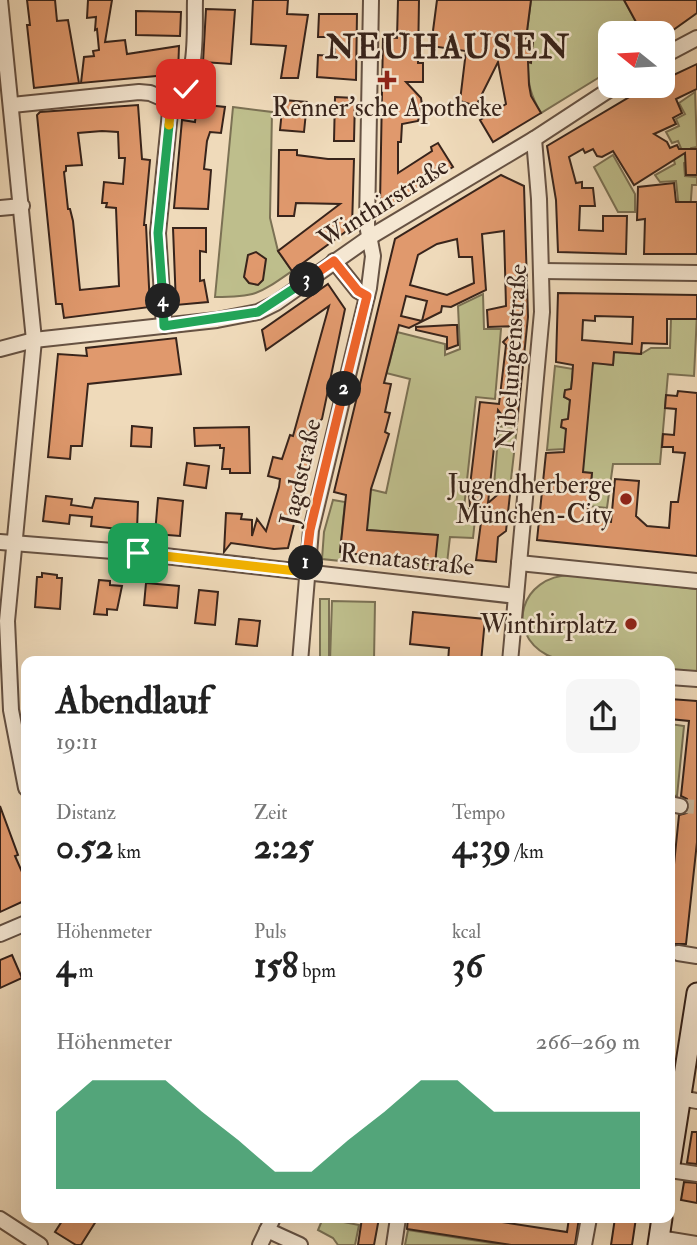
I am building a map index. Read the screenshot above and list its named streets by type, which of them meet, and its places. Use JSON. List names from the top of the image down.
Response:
{
  "streets": {
    "street": [
      "Winthirstraße",
      "Nibelungenstraße",
      "Jagdstraße",
      "Renatastraße"
    ]
  },
  "crossings": [
    ["Winthirstraße", "Nibelungenstraße"],
    ["Winthirstraße", "Jagdstraße"],
    ["Nibelungenstraße", "Renatastraße"],
    ["Jagdstraße", "Renatastraße"]
  ],
  "districts": ["NEUHAUSEN"],
  "places": {
    "health": ["Renner'sche Apotheke"],
    "other": ["Jugendherberge München-City", "Winthirplatz"]
  },
  "north": "left",
  "page": {
    "pins": [
      "3",
      "4",
      "2",
      "1"
    ],
    "heading": ["Abendlauf", "19:11"],
    "stats": [
      ["Distanz", "0.52 km"],
      ["Zeit", "2:25"],
      ["Tempo", "4:39 /km"],
      ["Höhenmeter", "4 m"],
      ["Puls", "158 bpm"],
      ["kcal", "36"]
    ],
    "chart": ["Höhenmeter", "266–269 m"]
  }
}
